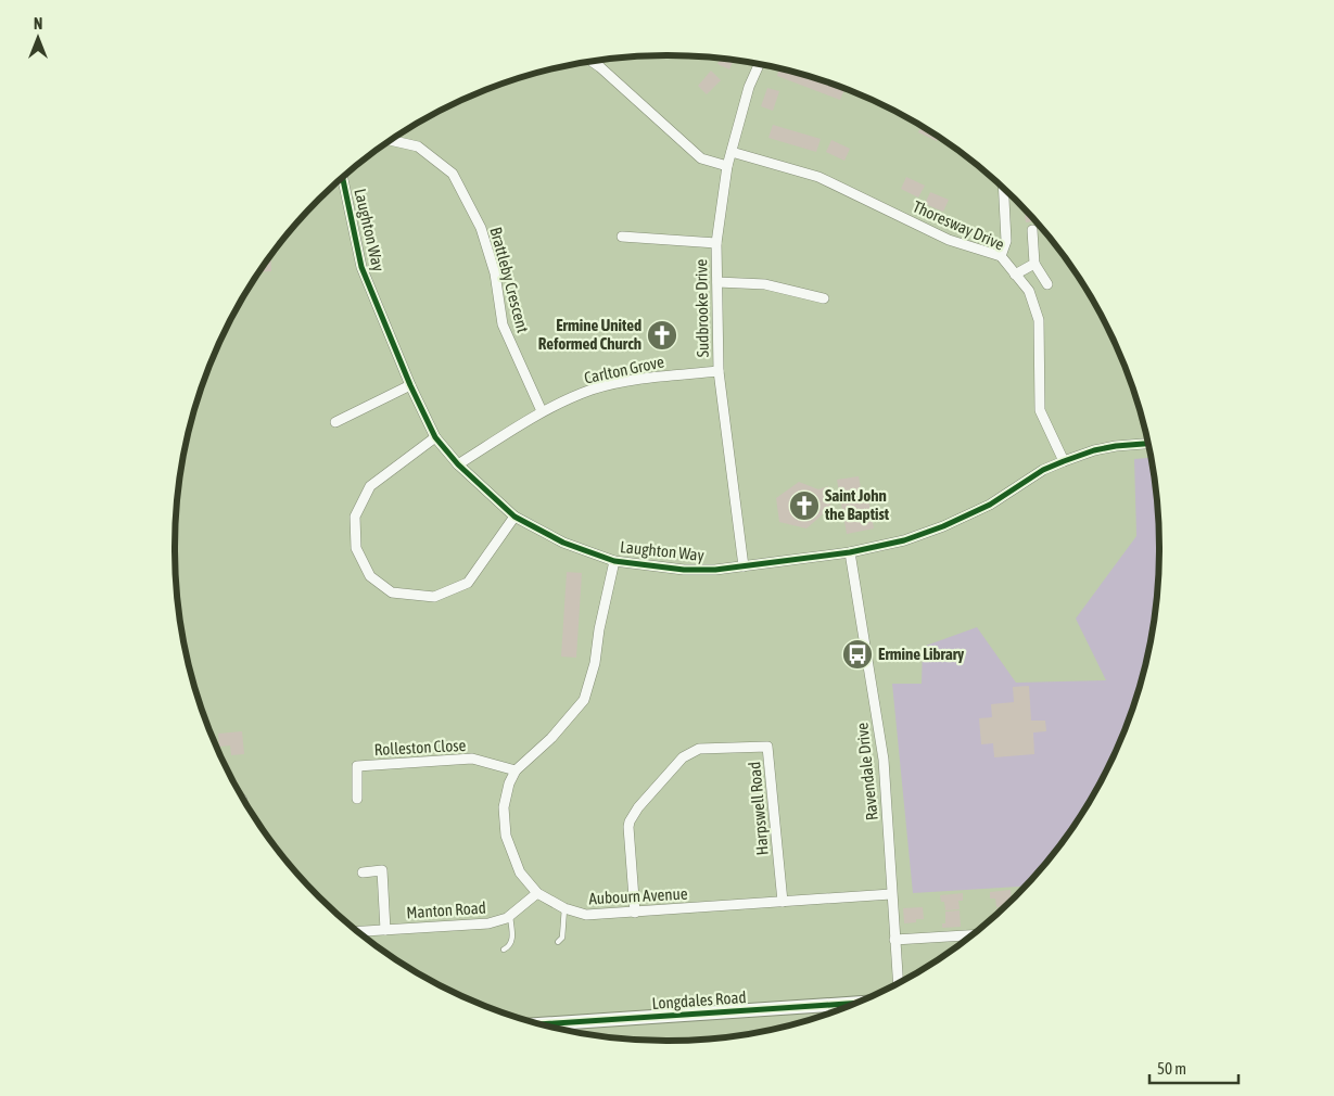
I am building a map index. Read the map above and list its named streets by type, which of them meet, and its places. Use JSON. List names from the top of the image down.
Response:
{
  "streets": {
    "main road": ["Longdales Road"],
    "street": [
      "Thoresway Drive",
      "Laughton Way",
      "Brattleby Crescent",
      "Sudbrooke Drive",
      "Carlton Grove",
      "Rolleston Close",
      "Ravendale Drive",
      "Harpswell Road",
      "Aubourn Avenue",
      "Manton Road"
    ]
  },
  "crossings": [
    ["Thoresway Drive", "Laughton Way"],
    ["Thoresway Drive", "Sudbrooke Drive"],
    ["Laughton Way", "Sudbrooke Drive"],
    ["Laughton Way", "Carlton Grove"],
    ["Laughton Way", "Ravendale Drive"],
    ["Laughton Way", "Aubourn Avenue"],
    ["Brattleby Crescent", "Carlton Grove"],
    ["Sudbrooke Drive", "Carlton Grove"],
    ["Rolleston Close", "Aubourn Avenue"],
    ["Ravendale Drive", "Aubourn Avenue"],
    ["Harpswell Road", "Aubourn Avenue"],
    ["Aubourn Avenue", "Manton Road"]
  ],
  "places": {
    "church": ["Ermine United Reformed Church", "Saint John the Baptist"],
    "bus stop": ["Ermine Library"]
  },
  "scale_bar": "50 m",
  "north": "top"
}
